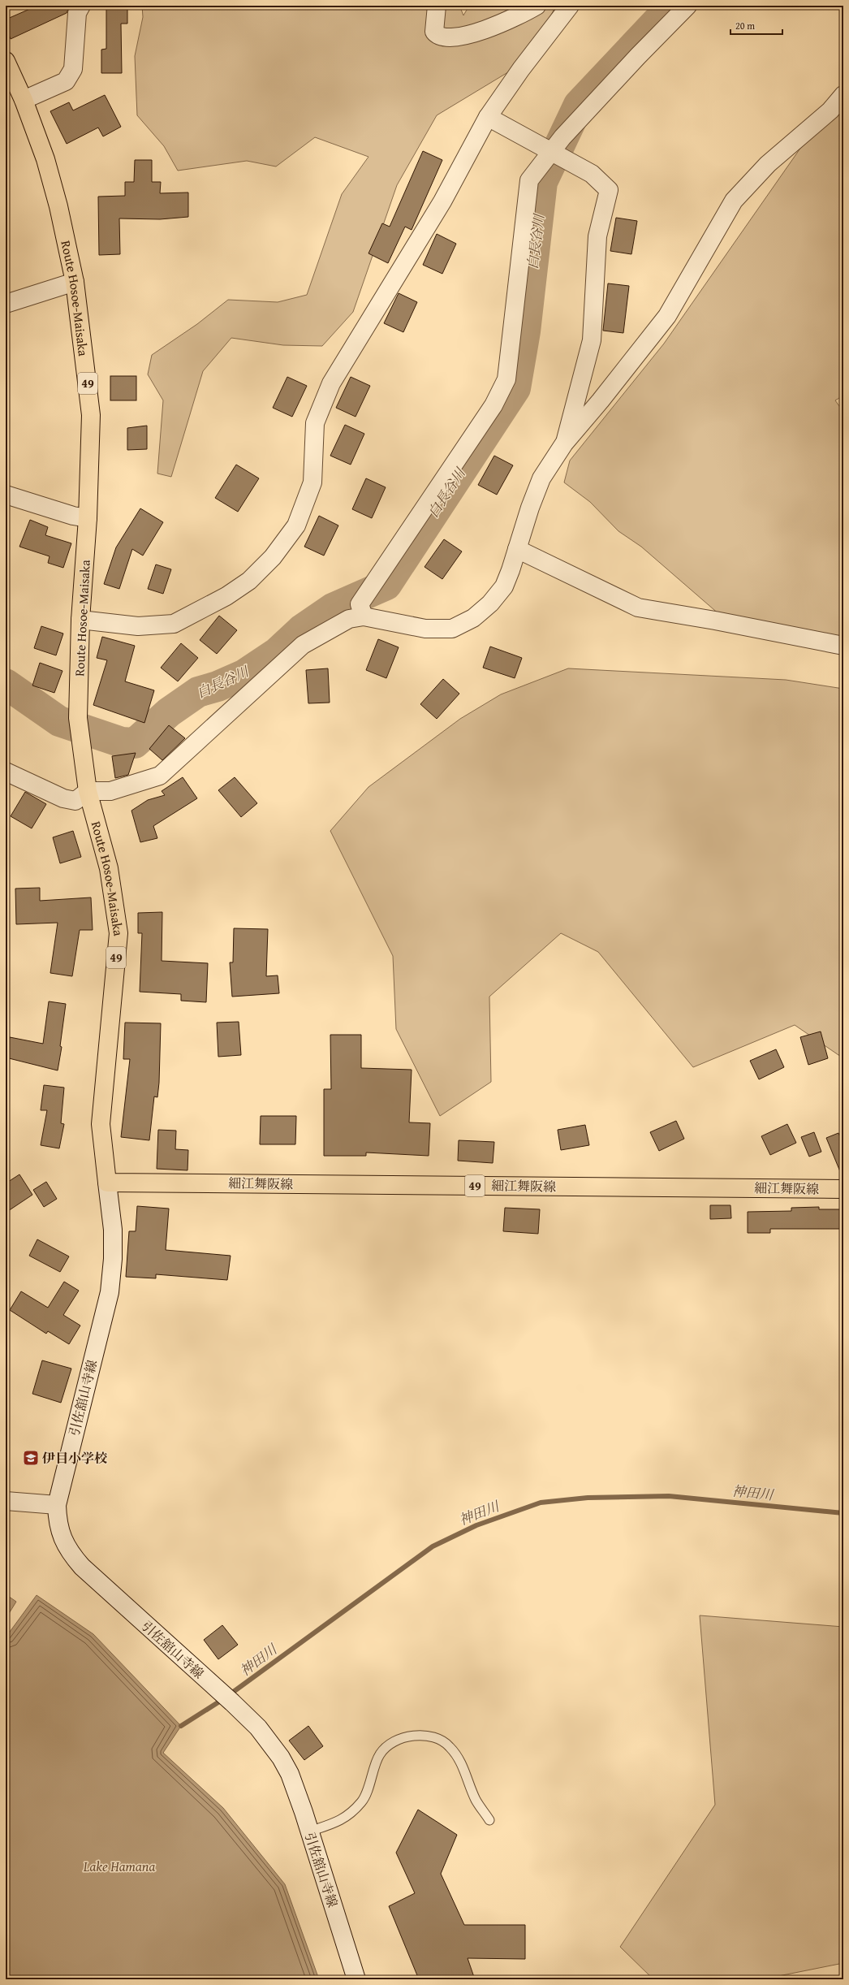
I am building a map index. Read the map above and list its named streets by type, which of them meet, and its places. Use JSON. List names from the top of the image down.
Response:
{
  "streets": {
    "main road": ["Route Hosoe-Maisaka", "49", "細江舞阪線"],
    "street": ["引佐舘山寺線"]
  },
  "crossings": [
    ["Route Hosoe-Maisaka", "細江舞阪線"],
    ["Route Hosoe-Maisaka", "引佐舘山寺線"],
    ["細江舞阪線", "引佐舘山寺線"]
  ],
  "water": ["白長谷川", "神田川", "Lake Hamana"],
  "places": {
    "school or university": ["伊目小学校"]
  },
  "scale_bar": "20 m"
}
